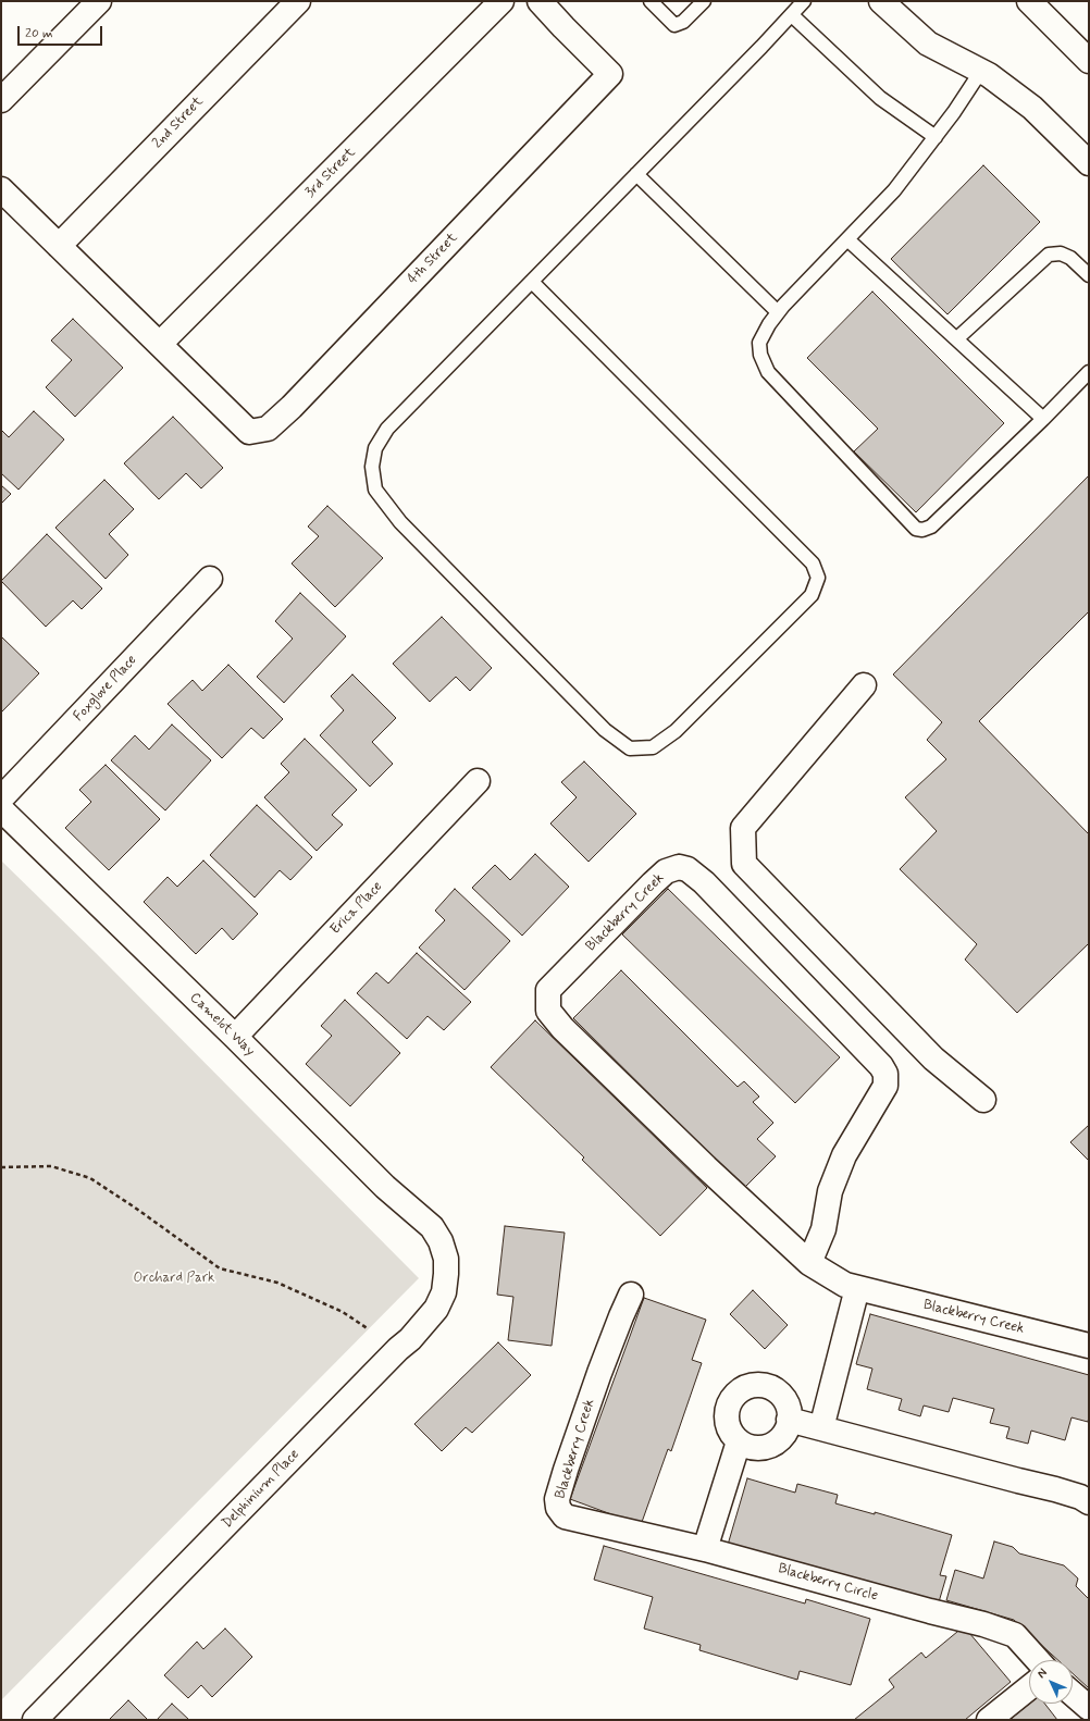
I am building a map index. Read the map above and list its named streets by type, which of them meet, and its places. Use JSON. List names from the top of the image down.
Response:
{
  "streets": {
    "street": [
      "2nd Street",
      "3rd Street",
      "4th Street",
      "Foxglove Place",
      "Erica Place",
      "Blackberry Creek",
      "Camelot Way",
      "Delphinium Place",
      "Blackberry Circle"
    ]
  },
  "crossings": [
    ["3rd Street", "4th Street"],
    ["Erica Place", "Camelot Way"],
    ["Blackberry Creek", "Blackberry Circle"],
    ["Camelot Way", "Delphinium Place"]
  ],
  "parks": ["Orchard Park"],
  "scale_bar": "20 m",
  "north": "top left"
}
